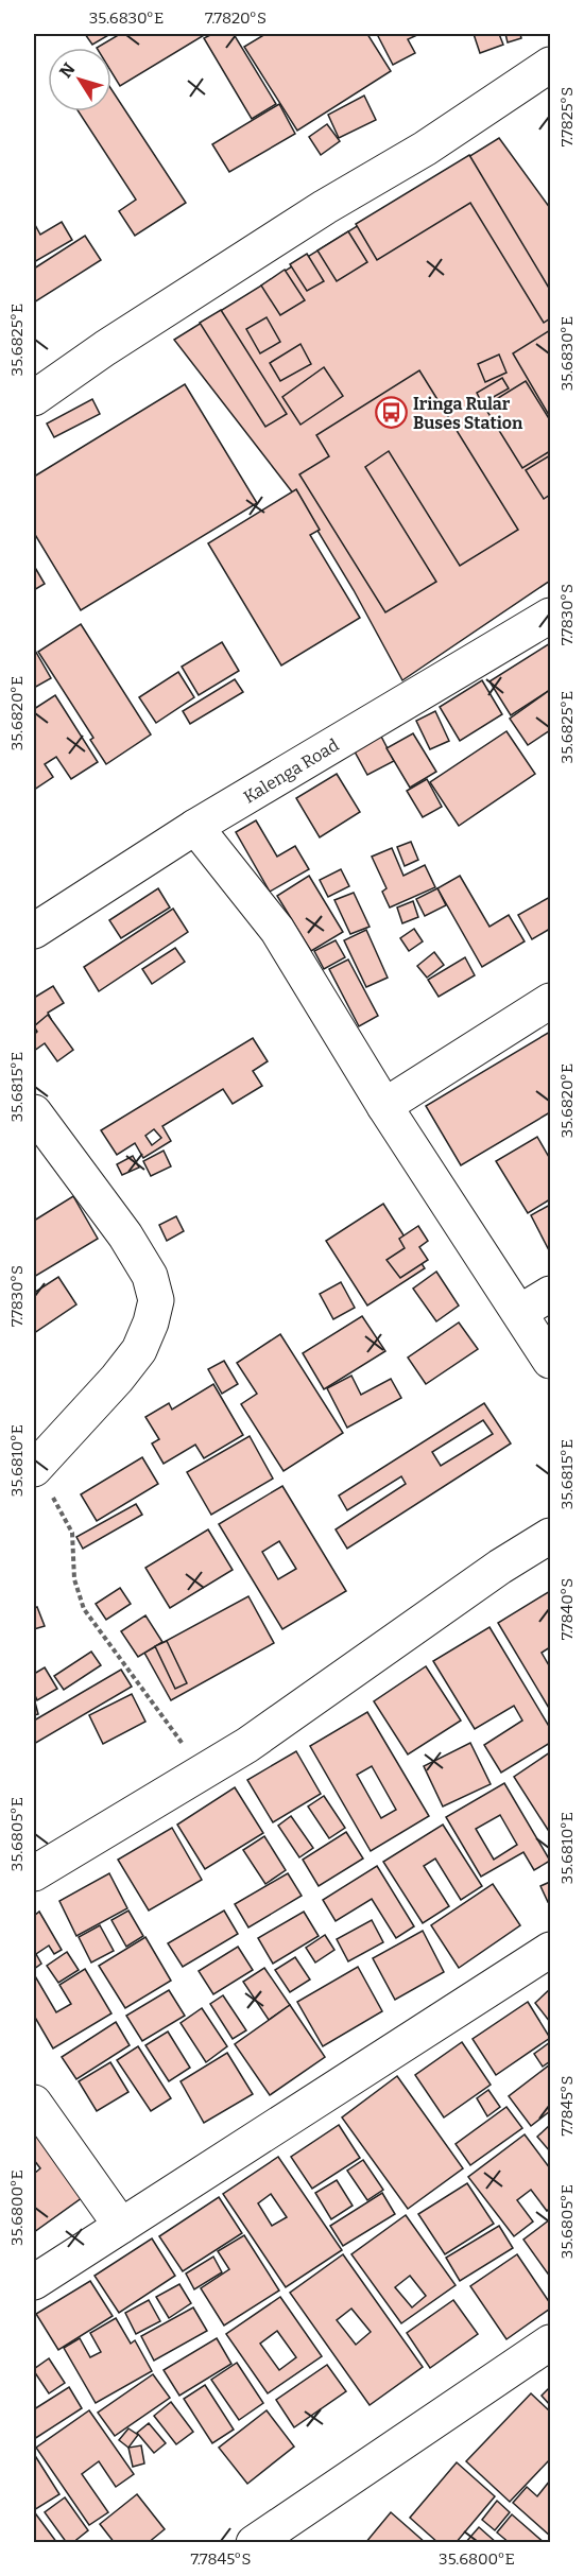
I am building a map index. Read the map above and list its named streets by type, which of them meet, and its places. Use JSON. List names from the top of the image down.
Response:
{
  "streets": {
    "street": ["Kalenga Road"]
  },
  "places": {
    "bus stop": ["Iringa Rular Buses Station"]
  },
  "north": "top left",
  "coordinates": [
    "35.6830°E",
    "7.7820°S",
    "7.7825°S",
    "35.6825°E",
    "7.7830°S",
    "35.6820°E",
    "35.6815°E",
    "35.6810°E",
    "7.7840°S",
    "35.6805°E",
    "7.7845°S",
    "35.6800°E"
  ]
}
